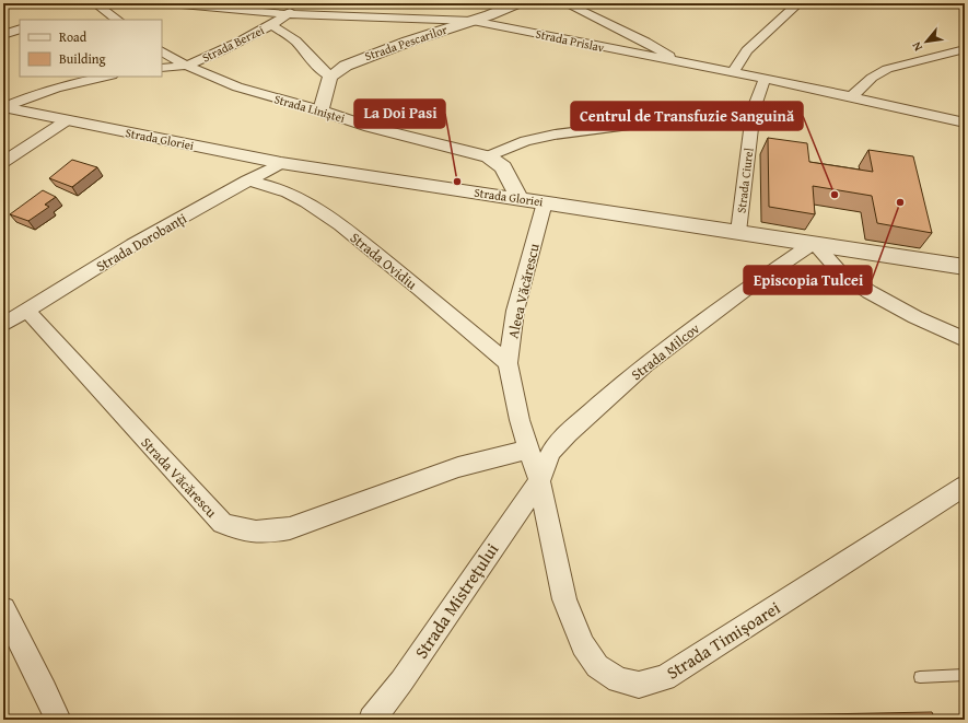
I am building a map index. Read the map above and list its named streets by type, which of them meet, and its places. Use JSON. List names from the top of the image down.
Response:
{
  "streets": {
    "street": [
      "Strada Prislav",
      "Strada Pescarilor",
      "Strada Berzei",
      "Strada Liniștei",
      "Strada Gloriei",
      "Strada Ciurel",
      "Strada Dorobanți",
      "Strada Ovidiu",
      "Aleea Văcărescu",
      "Strada Milcov",
      "Strada Văcărescu",
      "Strada Mistrețului",
      "Strada Timișoarei"
    ]
  },
  "crossings": [
    ["Strada Prislav", "Strada Pescarilor"],
    ["Strada Prislav", "Strada Berzei"],
    ["Strada Prislav", "Strada Ciurel"],
    ["Strada Berzei", "Strada Liniștei"],
    ["Strada Liniștei", "Strada Gloriei"],
    ["Strada Gloriei", "Strada Ciurel"],
    ["Strada Gloriei", "Strada Dorobanți"],
    ["Strada Gloriei", "Aleea Văcărescu"],
    ["Strada Gloriei", "Strada Milcov"],
    ["Strada Dorobanți", "Strada Ovidiu"],
    ["Strada Dorobanți", "Strada Văcărescu"],
    ["Strada Ovidiu", "Aleea Văcărescu"],
    ["Aleea Văcărescu", "Strada Milcov"],
    ["Aleea Văcărescu", "Strada Văcărescu"],
    ["Aleea Văcărescu", "Strada Mistrețului"],
    ["Aleea Văcărescu", "Strada Timișoarei"],
    ["Strada Milcov", "Strada Mistrețului"],
    ["Strada Milcov", "Strada Timișoarei"],
    ["Strada Mistrețului", "Strada Timișoarei"]
  ],
  "places": ["La Doi Pasi", "Centrul de Transfuzie Sanguină", "Episcopia Tulcei"],
  "legend": ["Road", "Building"],
  "north": "bottom left"
}
